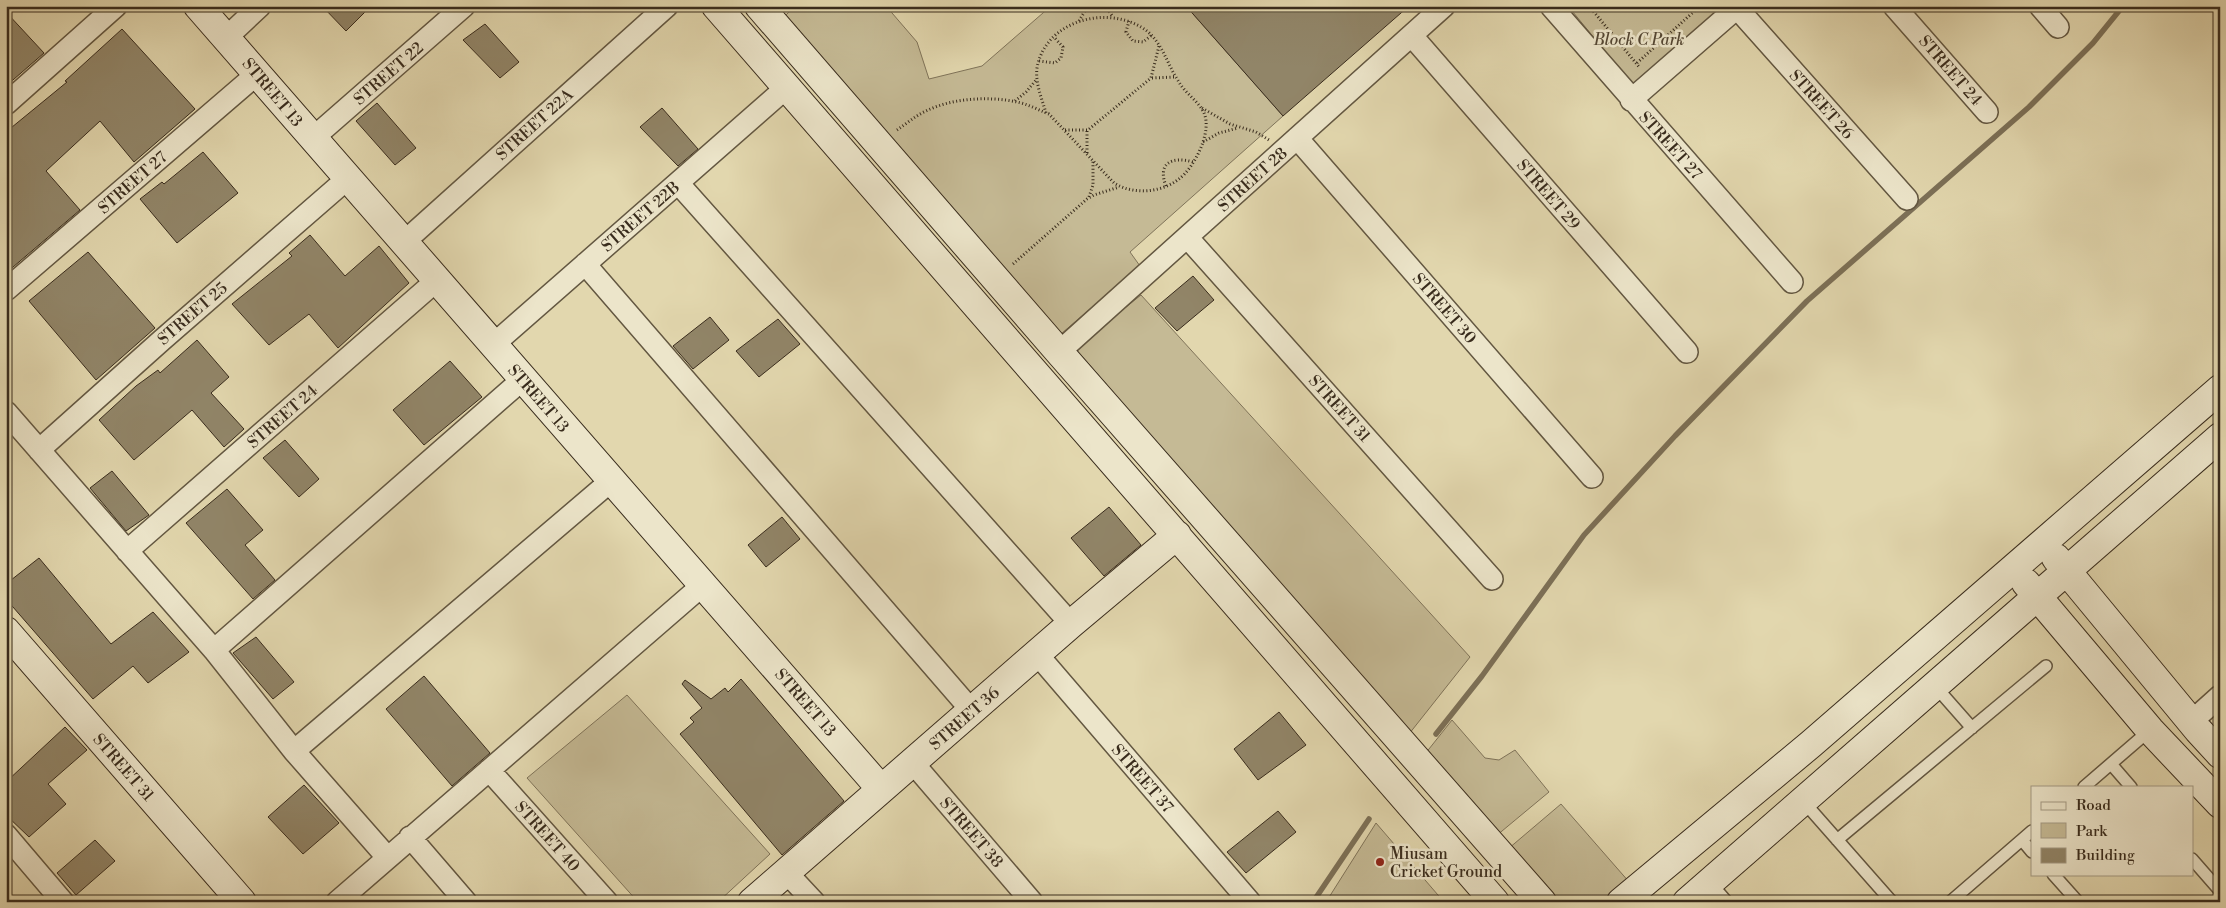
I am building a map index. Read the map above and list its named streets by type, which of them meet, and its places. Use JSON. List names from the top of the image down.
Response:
{
  "streets": {
    "street": [
      "STREET 24",
      "STREET 22",
      "STREET 13",
      "STREET 26",
      "STREET 22A",
      "STREET 27",
      "STREET 28",
      "STREET 29",
      "STREET 22B",
      "STREET 30",
      "STREET 25",
      "STREET 31",
      "STREET 36",
      "STREET 37",
      "STREET 38",
      "STREET 40"
    ]
  },
  "crossings": [
    ["STREET 24", "STREET 13"],
    ["STREET 22", "STREET 13"],
    ["STREET 13", "STREET 22A"],
    ["STREET 13", "STREET 27"],
    ["STREET 13", "STREET 22B"],
    ["STREET 13", "STREET 25"],
    ["STREET 13", "STREET 36"],
    ["STREET 28", "STREET 29"],
    ["STREET 28", "STREET 30"],
    ["STREET 28", "STREET 31"],
    ["STREET 36", "STREET 37"],
    ["STREET 36", "STREET 38"]
  ],
  "parks": ["Block C Park"],
  "places": ["Miusam Cricket Ground"],
  "legend": ["Road", "Park", "Building"]
}
